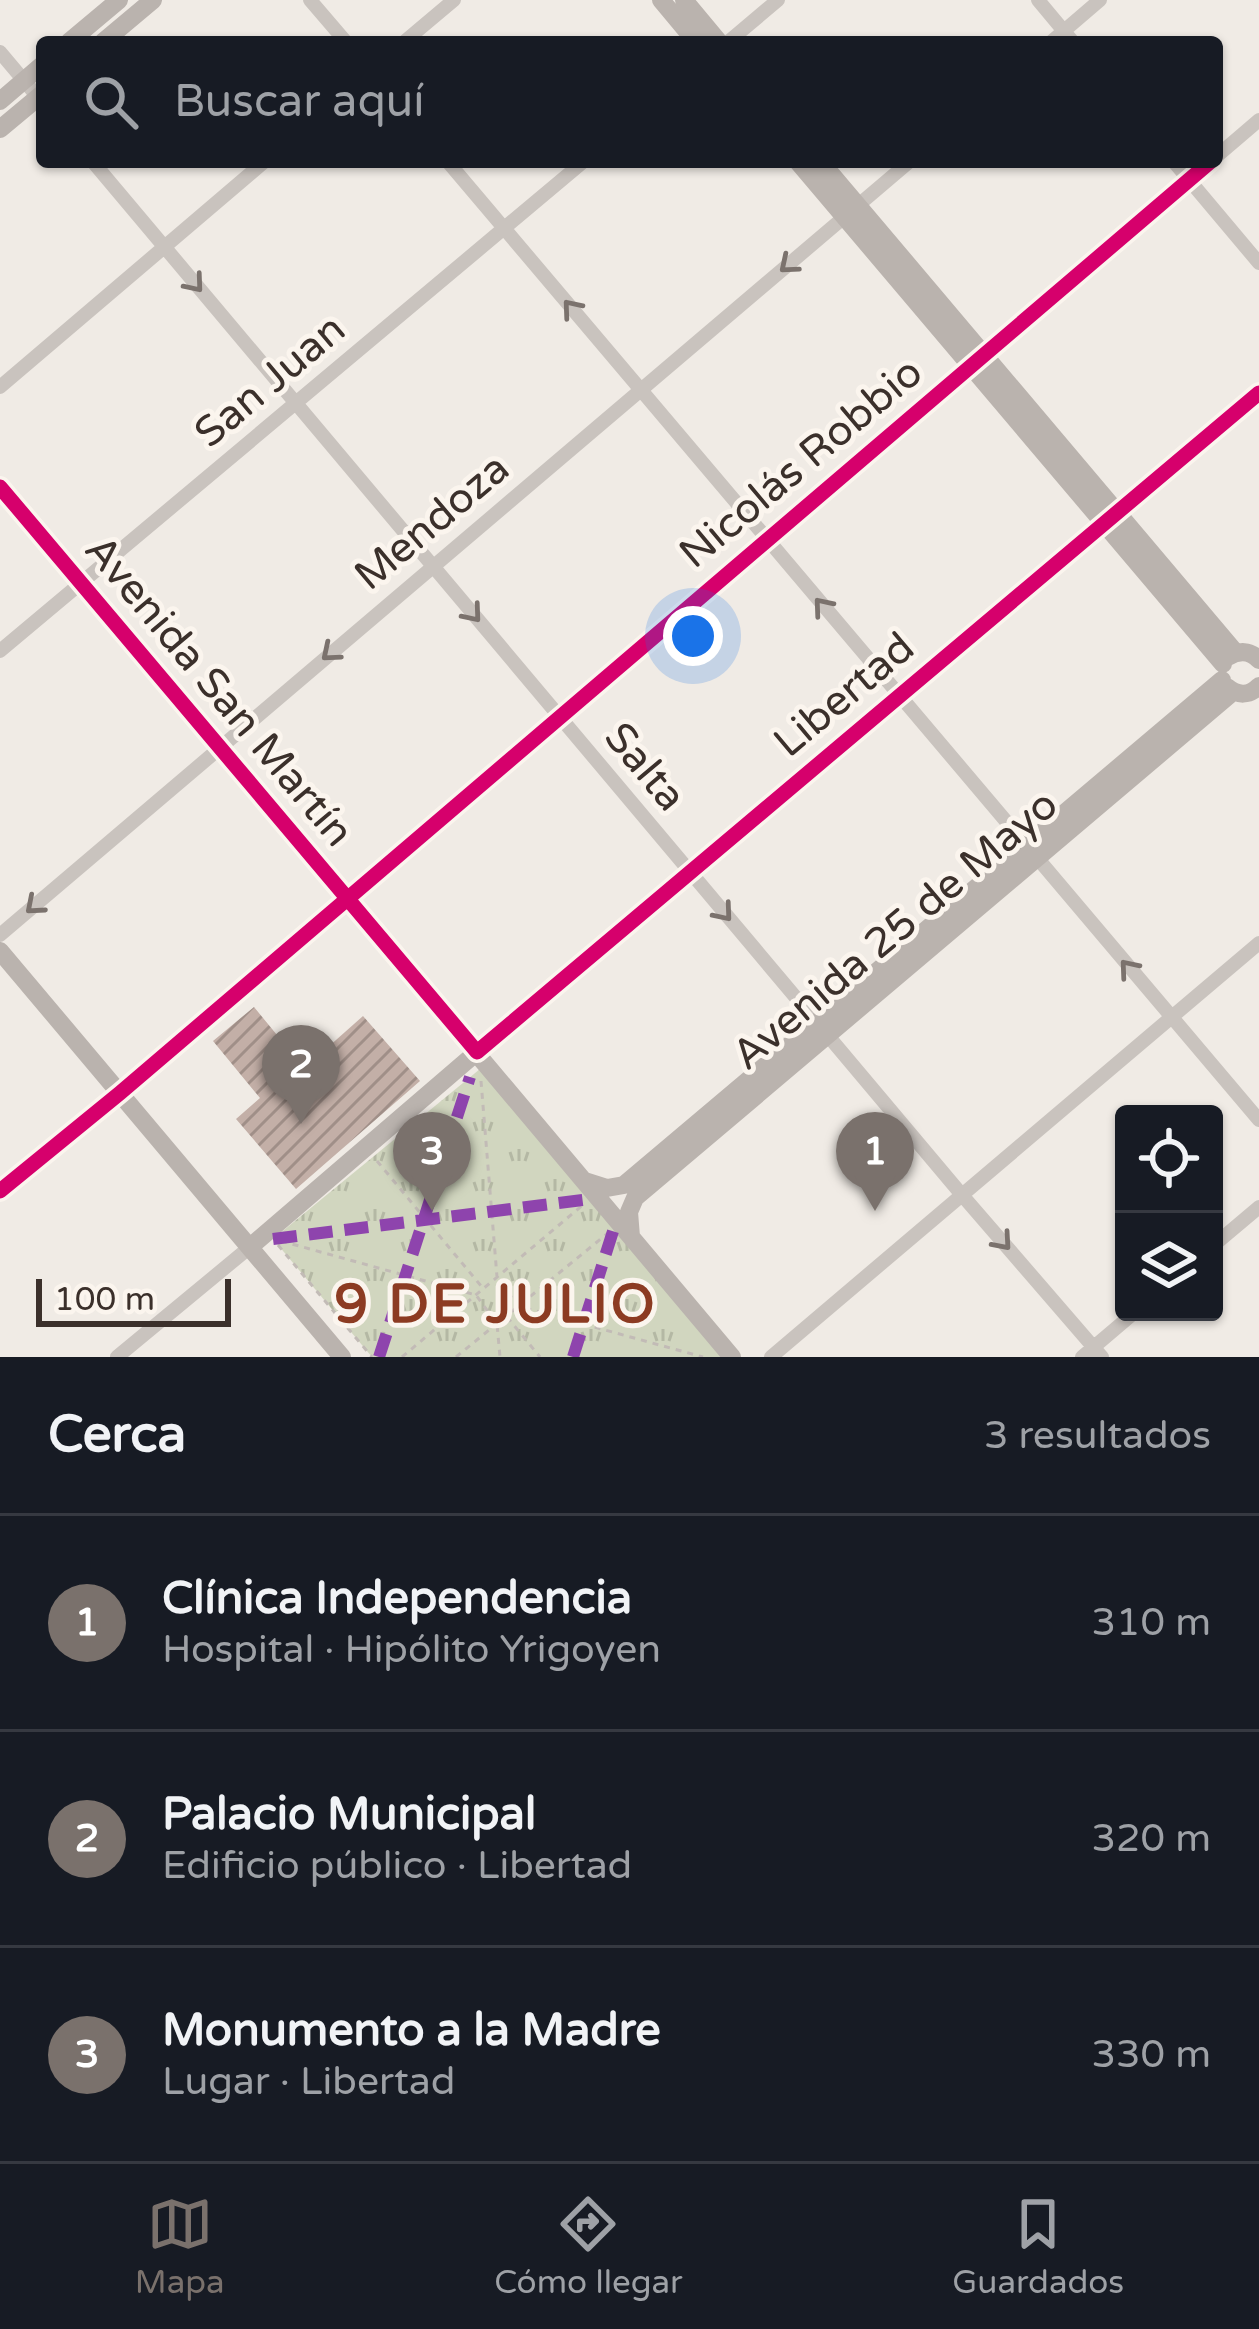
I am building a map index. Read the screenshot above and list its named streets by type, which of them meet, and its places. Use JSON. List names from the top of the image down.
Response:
{
  "streets": {
    "main road": ["Avenida San Martín", "Libertad", "Avenida 25 de Mayo"],
    "street": [
      "San Juan",
      "Nicolás Robbio",
      "Mendoza",
      "Salta"
    ]
  },
  "crossings": [
    ["San Juan", "Avenida San Martín"],
    ["San Juan", "Salta"],
    ["Nicolás Robbio", "Avenida San Martín"],
    ["Nicolás Robbio", "Salta"],
    ["Mendoza", "Avenida San Martín"],
    ["Mendoza", "Salta"],
    ["Avenida San Martín", "Libertad"],
    ["Avenida San Martín", "Avenida 25 de Mayo"],
    ["Libertad", "Salta"],
    ["Salta", "Avenida 25 de Mayo"]
  ],
  "one_way": ["Mendoza", "Salta"],
  "districts": ["9 DE JULIO"],
  "scale_bar": "100 m",
  "page": {
    "search": "Buscar aquí",
    "pins": ["2", "1", "3"],
    "scale": "100 m",
    "heading": ["Cerca", "3 resultados"],
    "list": [
      {
        "mark": "1",
        "name": "Clínica Independencia",
        "note": "Hospital · Hipólito Yrigoyen",
        "value": "310 m"
      },
      {
        "mark": "2",
        "name": "Palacio Municipal",
        "note": "Edificio público · Libertad",
        "value": "320 m"
      },
      {
        "mark": "3",
        "name": "Monumento a la Madre",
        "note": "Lugar · Libertad",
        "value": "330 m"
      }
    ],
    "nav": ["Mapa", "Cómo llegar", "Guardados"]
  }
}
